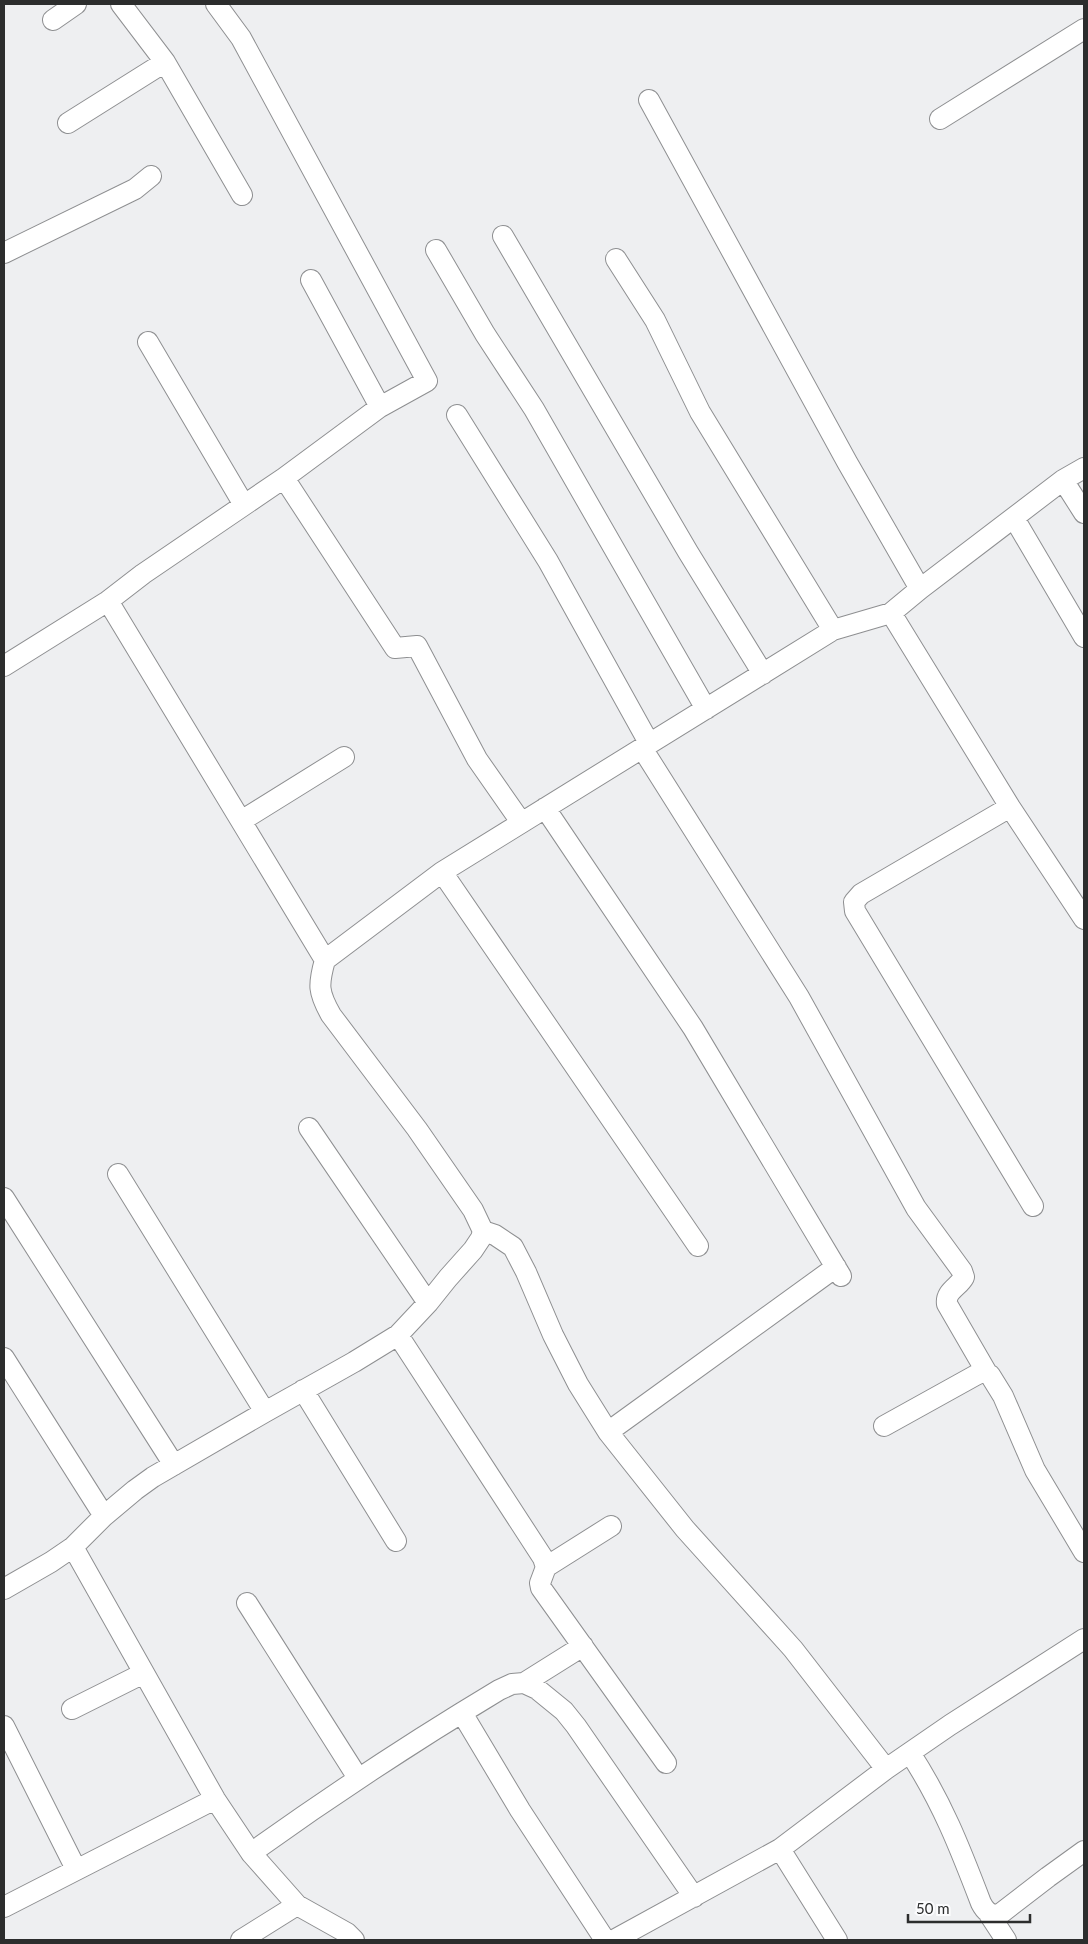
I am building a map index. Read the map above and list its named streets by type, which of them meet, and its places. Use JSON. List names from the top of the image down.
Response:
{
  "scale_bar": "50 m"
}
